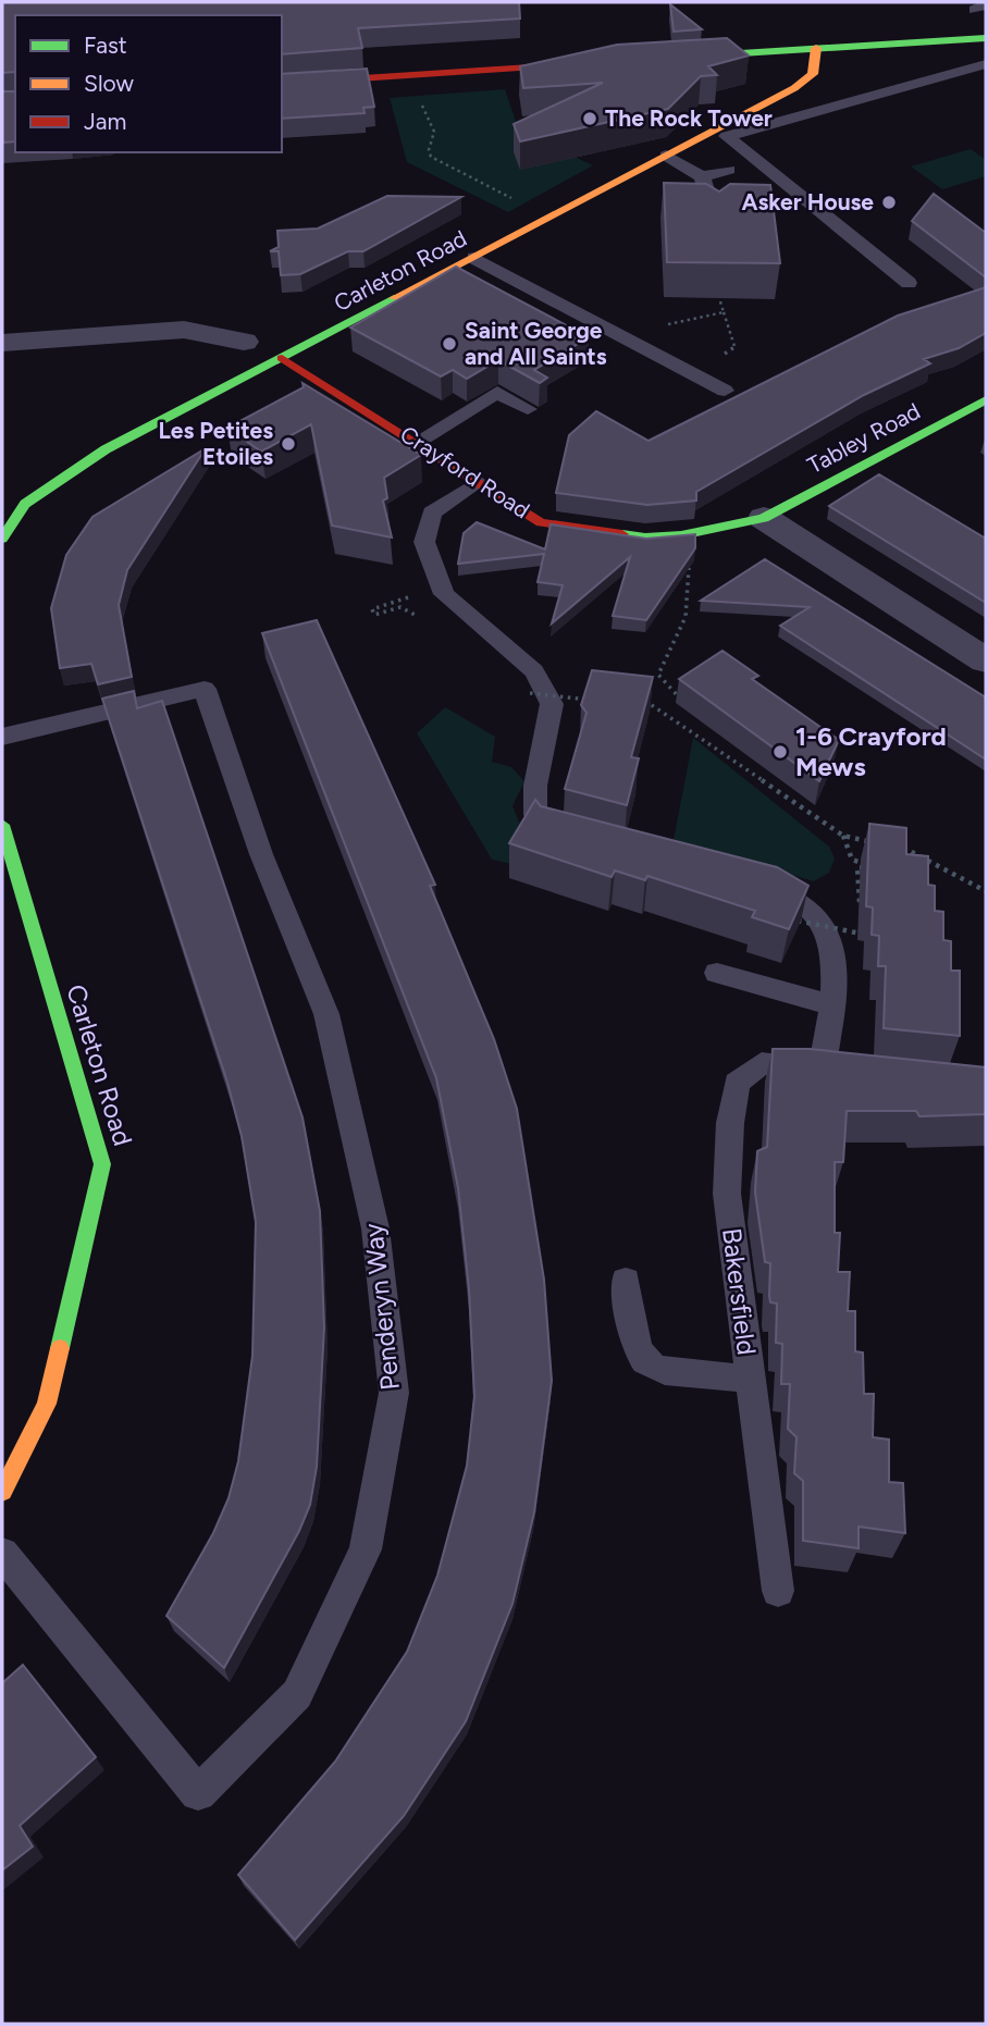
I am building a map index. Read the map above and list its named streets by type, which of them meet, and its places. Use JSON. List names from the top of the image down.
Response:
{
  "streets": {
    "street": ["Carleton Road", "Tabley Road", "Crayford Road"],
    "lane": ["Bakersfield", "Penderyn Way"]
  },
  "crossings": [
    ["Carleton Road", "Crayford Road"],
    ["Tabley Road", "Crayford Road"]
  ],
  "places": [
    "The Rock Tower",
    "Asker House",
    "Saint George and All Saints",
    "Les Petites Etoiles",
    "1-6 Crayford Mews"
  ],
  "legend": ["Fast", "Slow", "Jam"]
}
